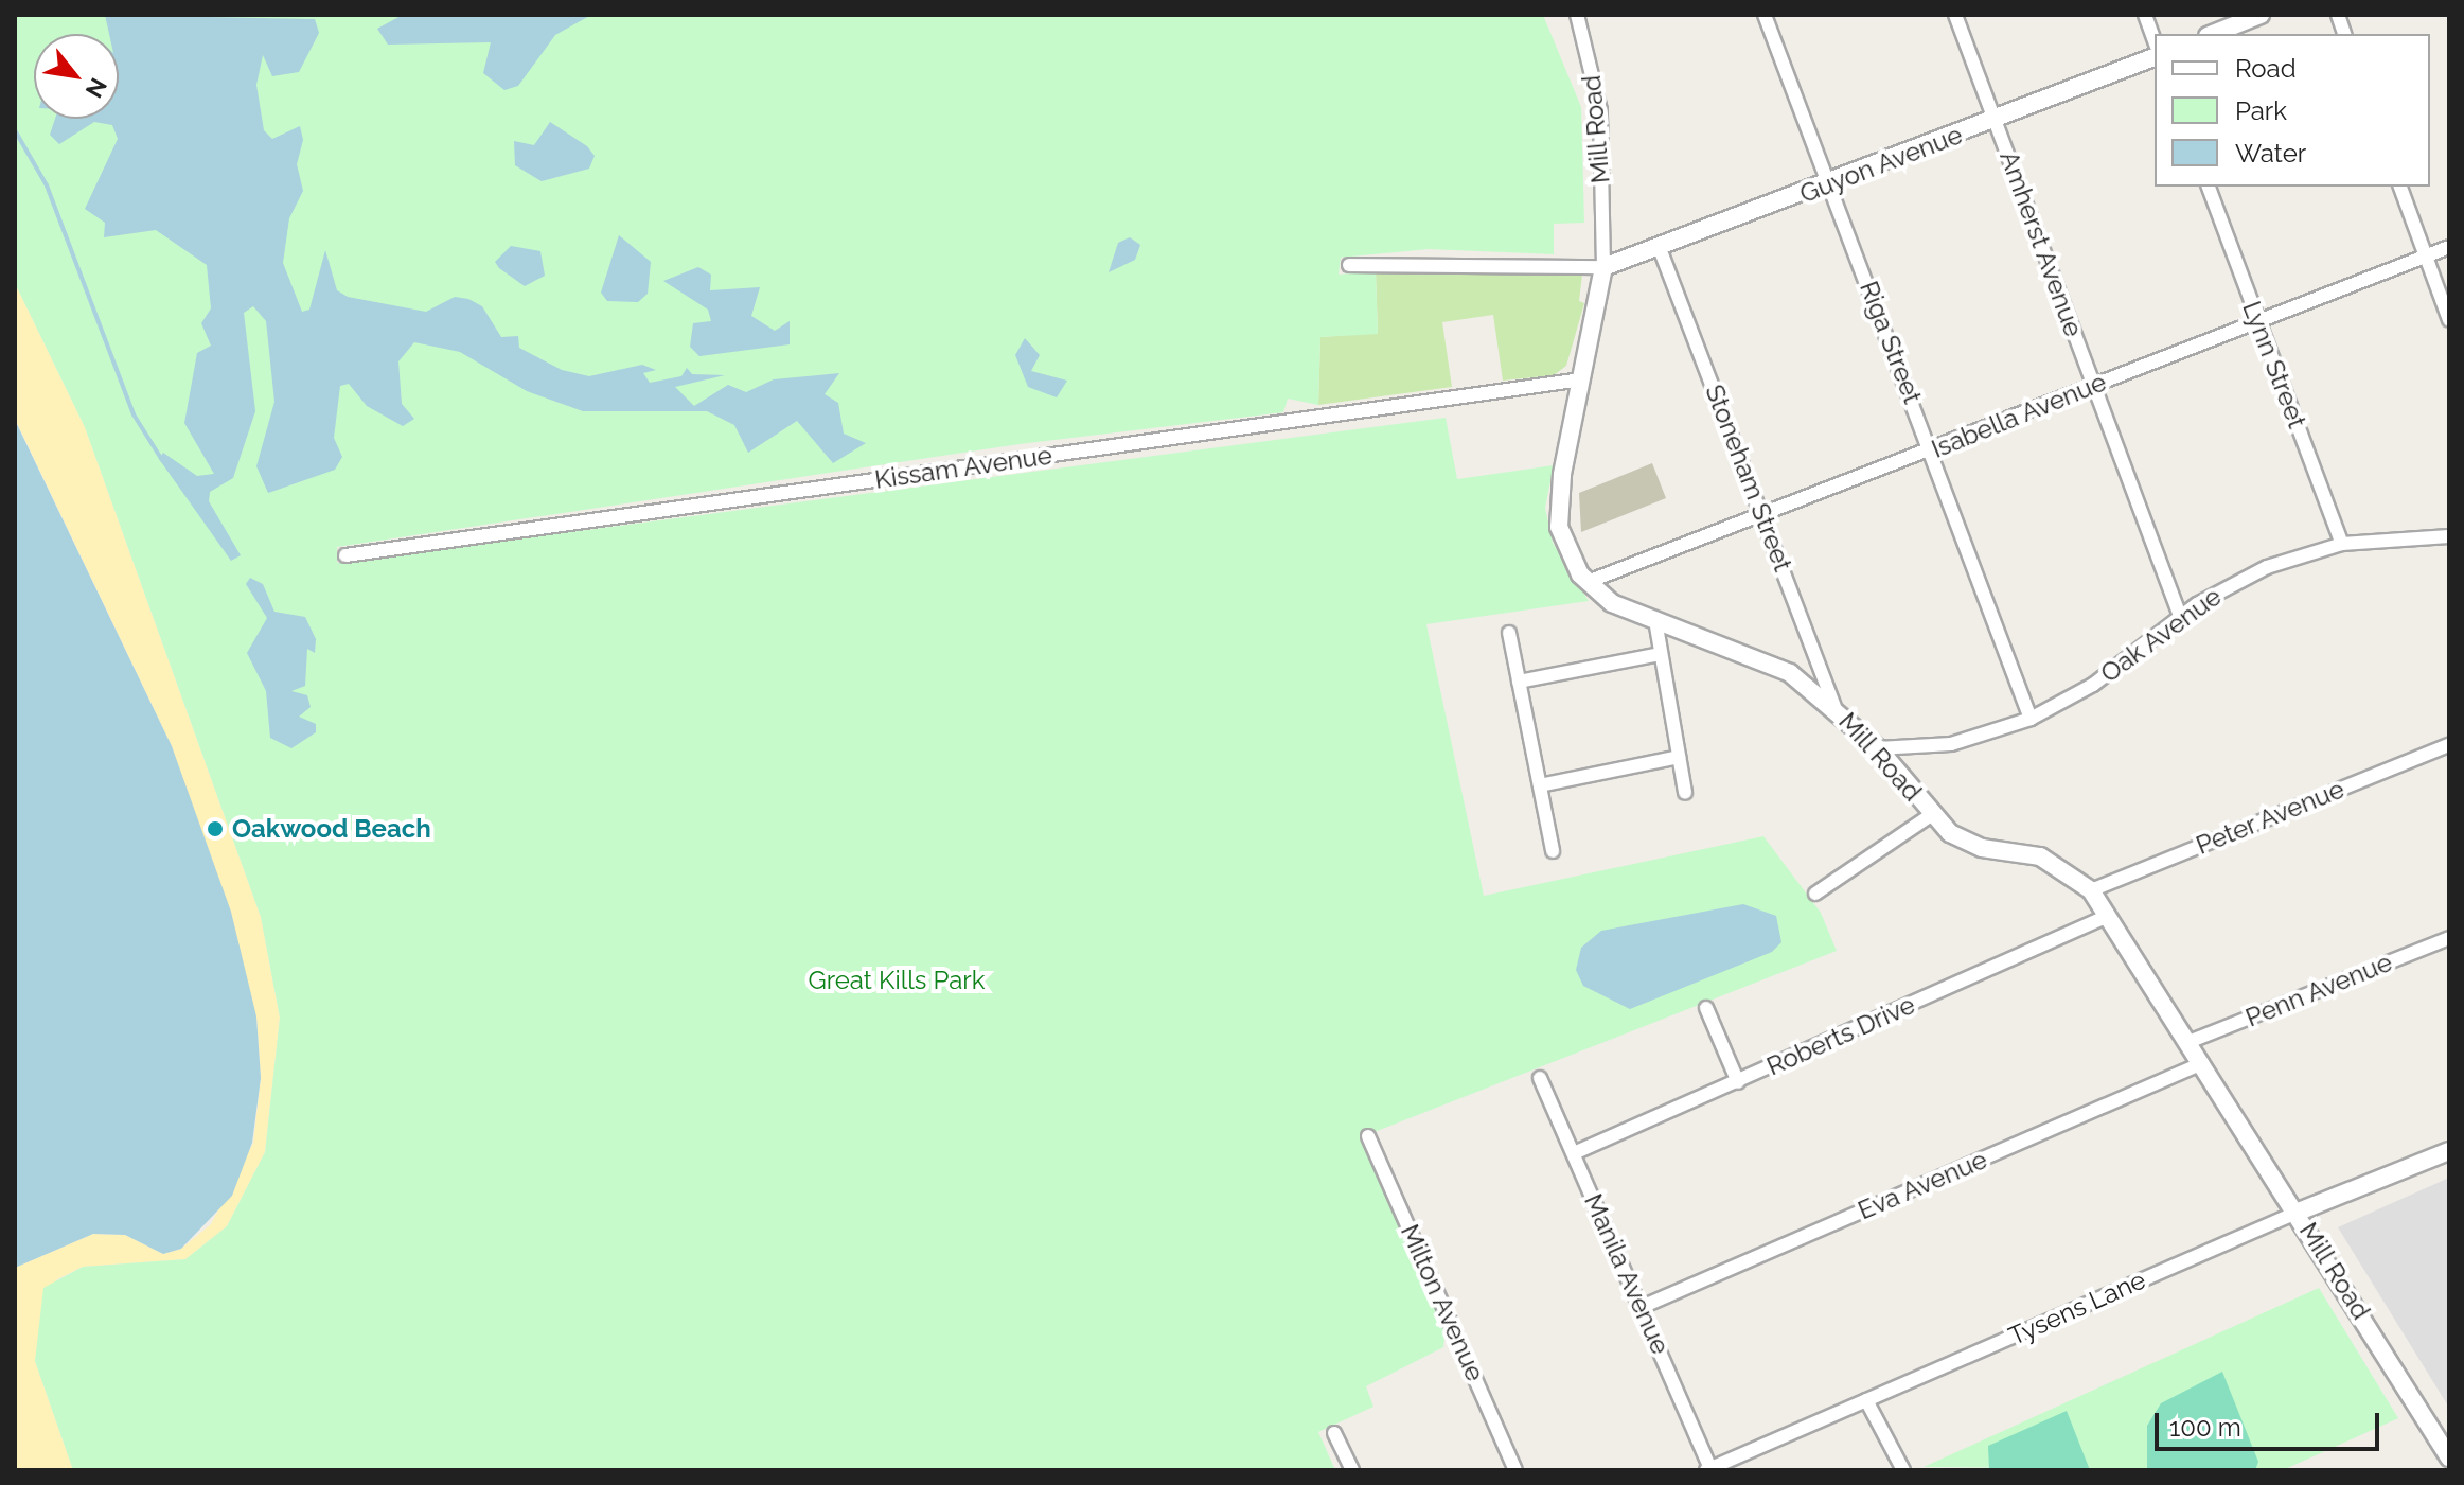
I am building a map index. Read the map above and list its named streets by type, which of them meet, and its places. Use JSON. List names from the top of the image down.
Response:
{
  "streets": {
    "street": [
      "Mill Road",
      "Guyon Avenue",
      "Amherst Avenue",
      "Riga Street",
      "Lynn Street",
      "Isabella Avenue",
      "Kissam Avenue",
      "Stoneham Street",
      "Oak Avenue",
      "Peter Avenue",
      "Penn Avenue",
      "Roberts Drive",
      "Eva Avenue",
      "Manila Avenue",
      "Milton Avenue",
      "Tysens Lane"
    ]
  },
  "crossings": [
    ["Mill Road", "Guyon Avenue"],
    ["Mill Road", "Isabella Avenue"],
    ["Mill Road", "Kissam Avenue"],
    ["Mill Road", "Stoneham Street"],
    ["Mill Road", "Oak Avenue"],
    ["Mill Road", "Peter Avenue"],
    ["Mill Road", "Penn Avenue"],
    ["Mill Road", "Roberts Drive"],
    ["Mill Road", "Eva Avenue"],
    ["Mill Road", "Tysens Lane"],
    ["Guyon Avenue", "Amherst Avenue"],
    ["Guyon Avenue", "Riga Street"],
    ["Guyon Avenue", "Stoneham Street"],
    ["Amherst Avenue", "Isabella Avenue"],
    ["Amherst Avenue", "Oak Avenue"],
    ["Riga Street", "Isabella Avenue"],
    ["Riga Street", "Oak Avenue"],
    ["Lynn Street", "Isabella Avenue"],
    ["Lynn Street", "Oak Avenue"],
    ["Isabella Avenue", "Stoneham Street"],
    ["Roberts Drive", "Manila Avenue"],
    ["Eva Avenue", "Manila Avenue"],
    ["Manila Avenue", "Tysens Lane"]
  ],
  "parks": ["Great Kills Park"],
  "places": ["Oakwood Beach"],
  "legend": ["Road", "Park", "Water"],
  "scale_bar": "100 m",
  "north": "bottom right"
}
